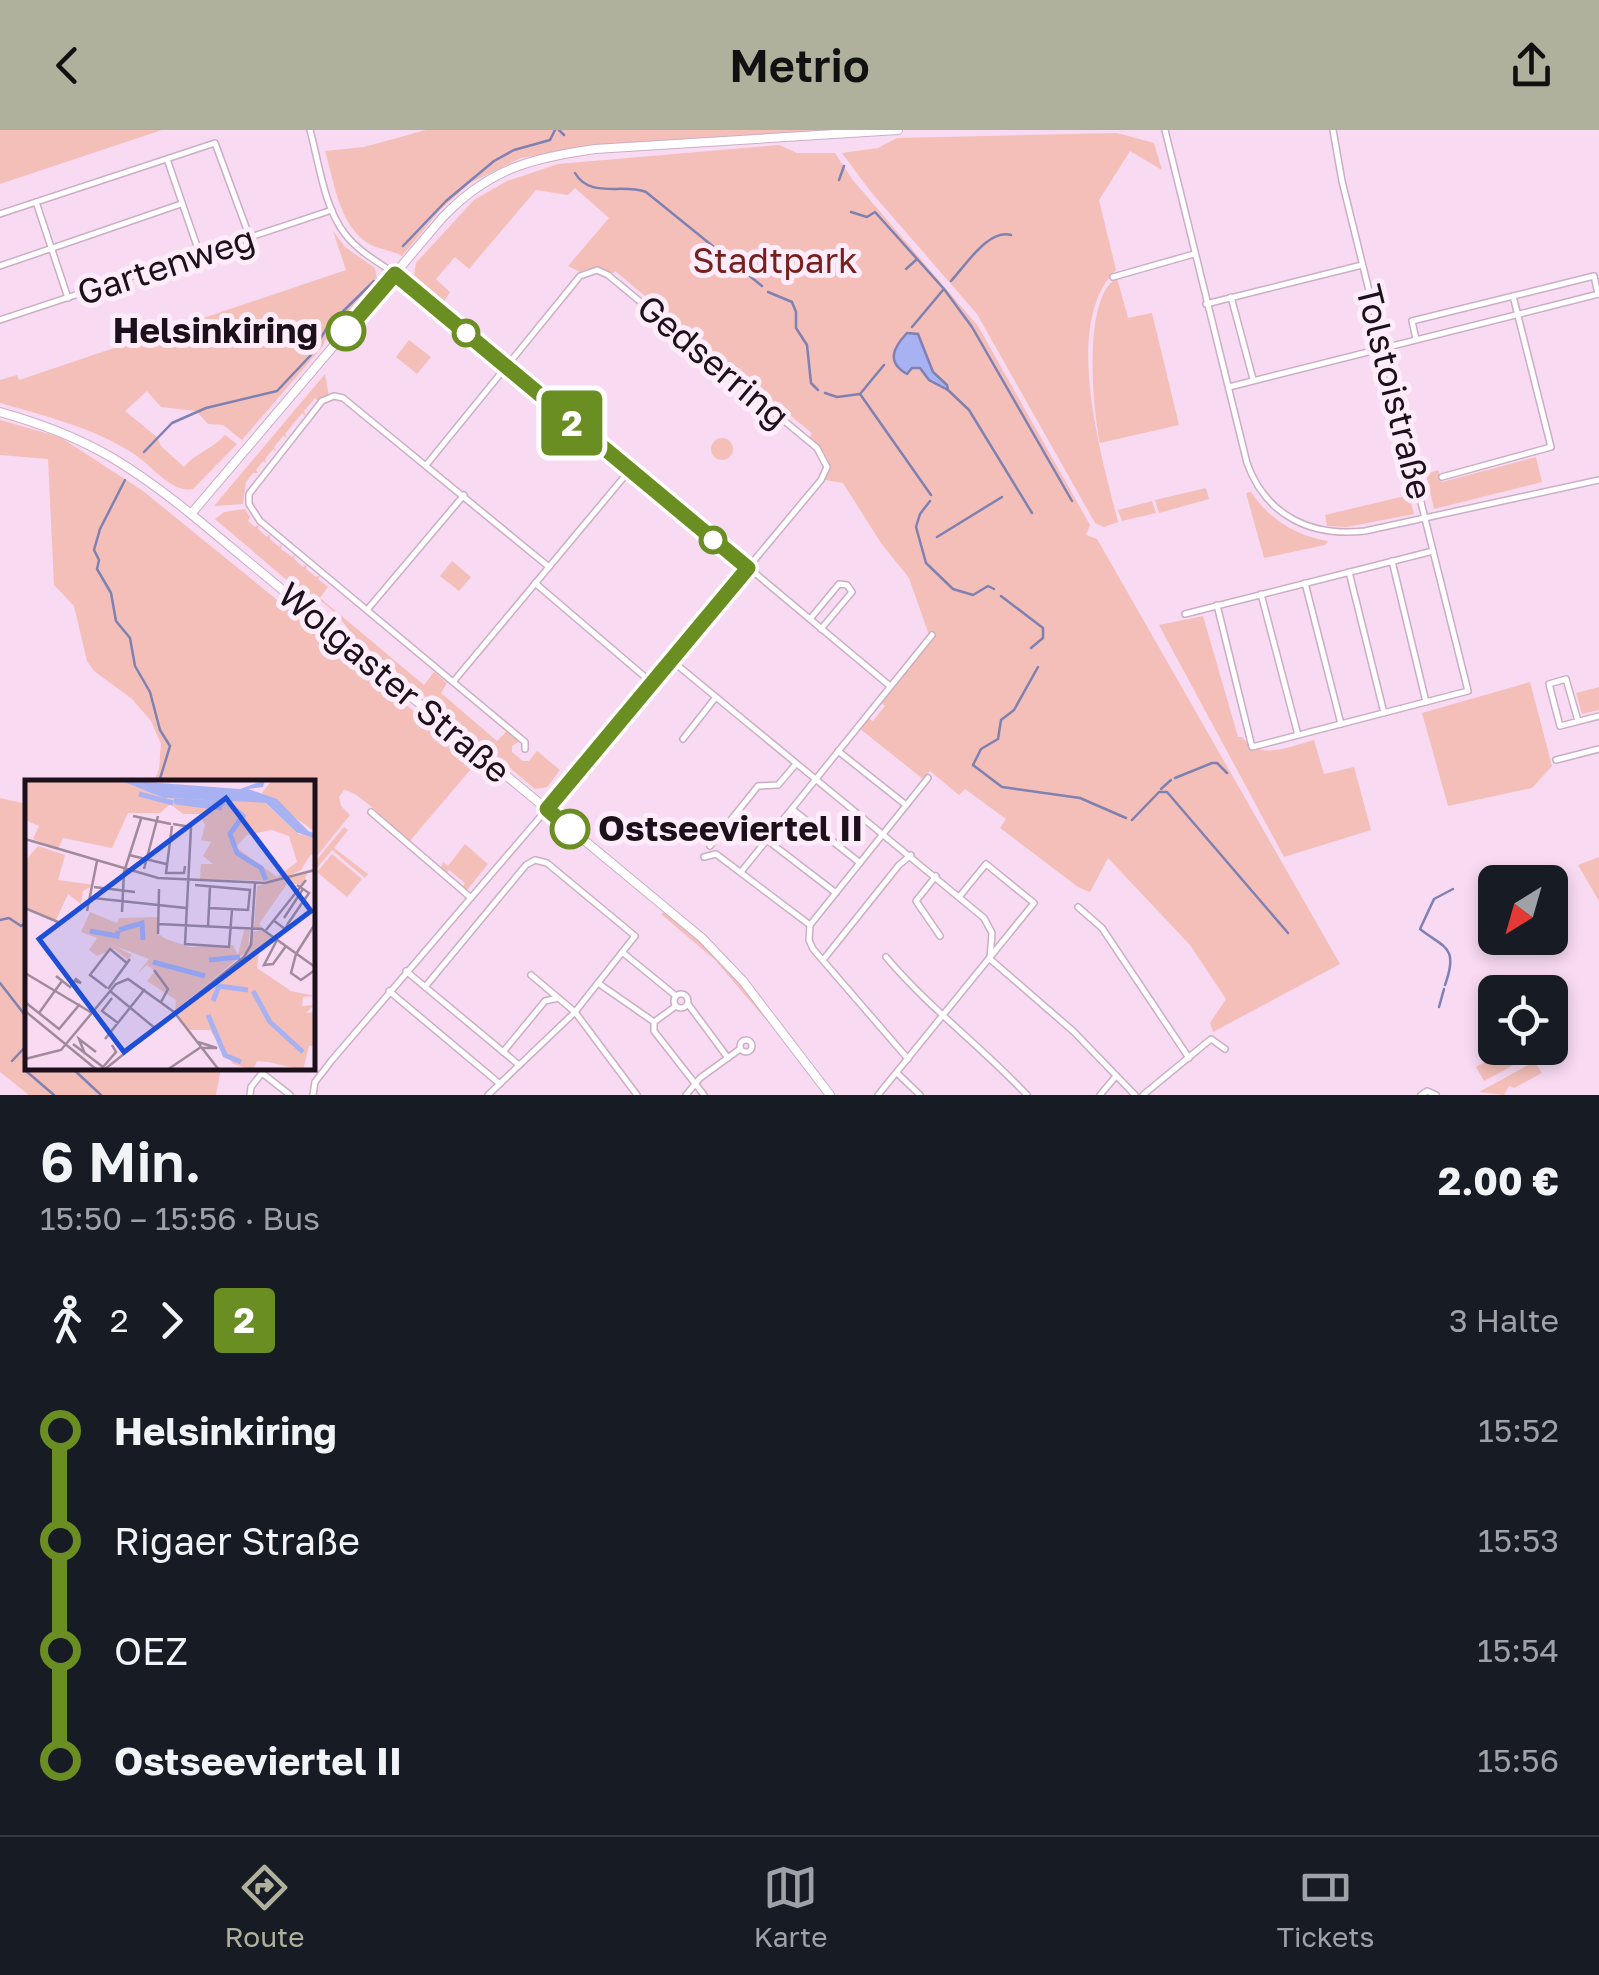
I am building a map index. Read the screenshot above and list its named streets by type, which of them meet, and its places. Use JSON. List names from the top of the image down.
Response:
{
  "streets": {
    "main road": ["Wolgaster Straße"],
    "street": ["Gartenweg", "Gedserring", "Tolstoistraße"]
  },
  "parks": ["Stadtpark"],
  "places": ["Helsinkiring", "Ostseeviertel II"],
  "lines": ["bus line 2"],
  "north": "bottom left",
  "page": {
    "header": "Metrio",
    "on_map": "2",
    "heading": ["6 Min.", "15:50 – 15:56 · Bus", "2.00 €"],
    "legs": ["2", "2", "3 Halte"],
    "list": [
      {
        "name": "Helsinkiring",
        "value": "15:52"
      },
      {
        "name": "Rigaer Straße",
        "value": "15:53"
      },
      {
        "name": "OEZ",
        "value": "15:54"
      },
      {
        "name": "Ostseeviertel II",
        "value": "15:56"
      }
    ],
    "tabs": ["Route", "Karte", "Tickets"]
  }
}
